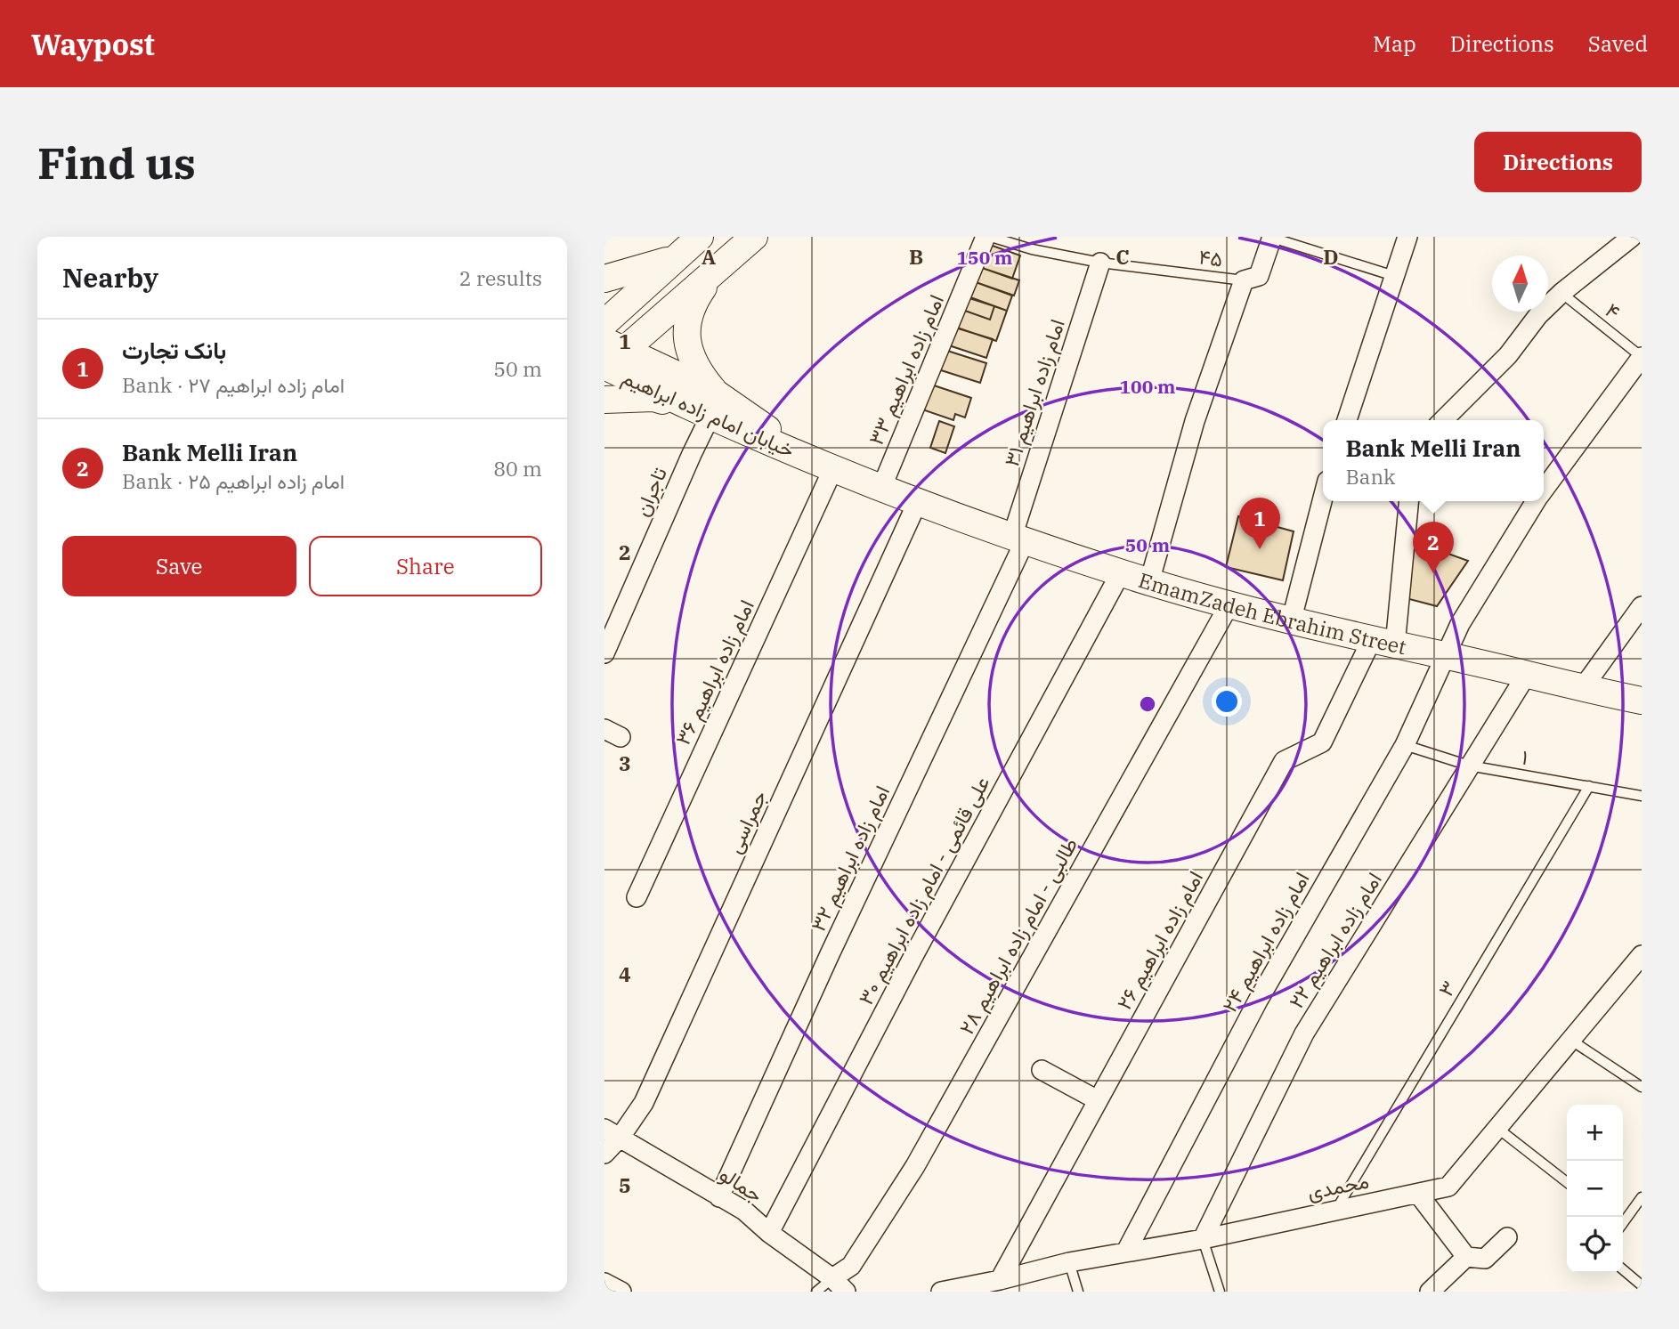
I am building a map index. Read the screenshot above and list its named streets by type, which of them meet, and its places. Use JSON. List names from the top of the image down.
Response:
{
  "streets": {
    "main road": ["خیابان امام زاده ابراهیم", "EmamZadeh Ebrahim Street"],
    "street": [
      "امام زاده ابراهیم ۳۳",
      "امام زاده ابراهیم ۳۱",
      "تاجران",
      "امام زاده ابراهیم ۳۶",
      "جمراسی",
      "امام زاده ابراهیم ۳۲",
      "علی قائمی - امام زاده ابراهیم ۳۰",
      "طالبی - امام زاده ابراهیم ۲۸",
      "امام زاده ابراهیم ۲۶",
      "امام زاده ابراهیم ۲۲",
      "امام زاده ابراهیم ۲۴",
      "جمالو",
      "محمدی"
    ],
    "lane": [
      "۴۵",
      "۴",
      "۱",
      "۳"
    ]
  },
  "crossings": [
    ["۴۵", "امام زاده ابراهیم ۳۱"],
    ["۴", "امام زاده ابراهیم ۲۴"],
    ["امام زاده ابراهیم ۳۳", "EmamZadeh Ebrahim Street"],
    ["امام زاده ابراهیم ۳۱", "EmamZadeh Ebrahim Street"],
    ["امام زاده ابراهیم ۳۱", "امام زاده ابراهیم ۳۲"],
    ["خیابان امام زاده ابراهیم", "تاجران"],
    ["خیابان امام زاده ابراهیم", "EmamZadeh Ebrahim Street"],
    ["EmamZadeh Ebrahim Street", "امام زاده ابراهیم ۳۶"],
    ["EmamZadeh Ebrahim Street", "جمراسی"],
    ["EmamZadeh Ebrahim Street", "امام زاده ابراهیم ۳۲"],
    ["EmamZadeh Ebrahim Street", "علی قائمی - امام زاده ابراهیم ۳۰"],
    ["EmamZadeh Ebrahim Street", "طالبی - امام زاده ابراهیم ۲۸"],
    ["EmamZadeh Ebrahim Street", "امام زاده ابراهیم ۲۶"],
    ["EmamZadeh Ebrahim Street", "امام زاده ابراهیم ۲۲"],
    ["EmamZadeh Ebrahim Street", "امام زاده ابراهیم ۲۴"],
    ["۱", "امام زاده ابراهیم ۲۲"],
    ["۱", "امام زاده ابراهیم ۲۴"],
    ["۱", "۳"],
    ["جمراسی", "جمالو"],
    ["امام زاده ابراهیم ۳۲", "جمالو"],
    ["علی قائمی - امام زاده ابراهیم ۳۰", "جمالو"],
    ["طالبی - امام زاده ابراهیم ۲۸", "جمالو"],
    ["امام زاده ابراهیم ۲۶", "محمدی"],
    ["امام زاده ابراهیم ۲۲", "محمدی"],
    ["امام زاده ابراهیم ۲۴", "محمدی"],
    ["۳", "محمدی"]
  ],
  "north": "top",
  "page": {
    "header": "Waypost",
    "nav": ["Map", "Directions", "Saved"],
    "buttons": [
      "Directions",
      ["Save", "Share"]
    ],
    "title": "Find us",
    "heading": ["Nearby", "2 results"],
    "list": [
      {
        "mark": "1",
        "name": "بانک تجارت",
        "note": "Bank · امام زاده ابراهیم ۲۷",
        "value": "50 m"
      },
      {
        "mark": "2",
        "name": "Bank Melli Iran",
        "note": "Bank · امام زاده ابراهیم ۲۵",
        "value": "80 m"
      }
    ],
    "popup": ["Bank Melli Iran", "Bank"],
    "pins": ["1", "2"],
    "map_buttons": ["+", "−"]
  },
  "grid": {
    "columns": [
      "A",
      "B",
      "C",
      "D"
    ],
    "rows": [
      "1",
      "2",
      "3",
      "4",
      "5"
    ]
  },
  "rings": ["150 m", "100 m", "50 m"]
}
